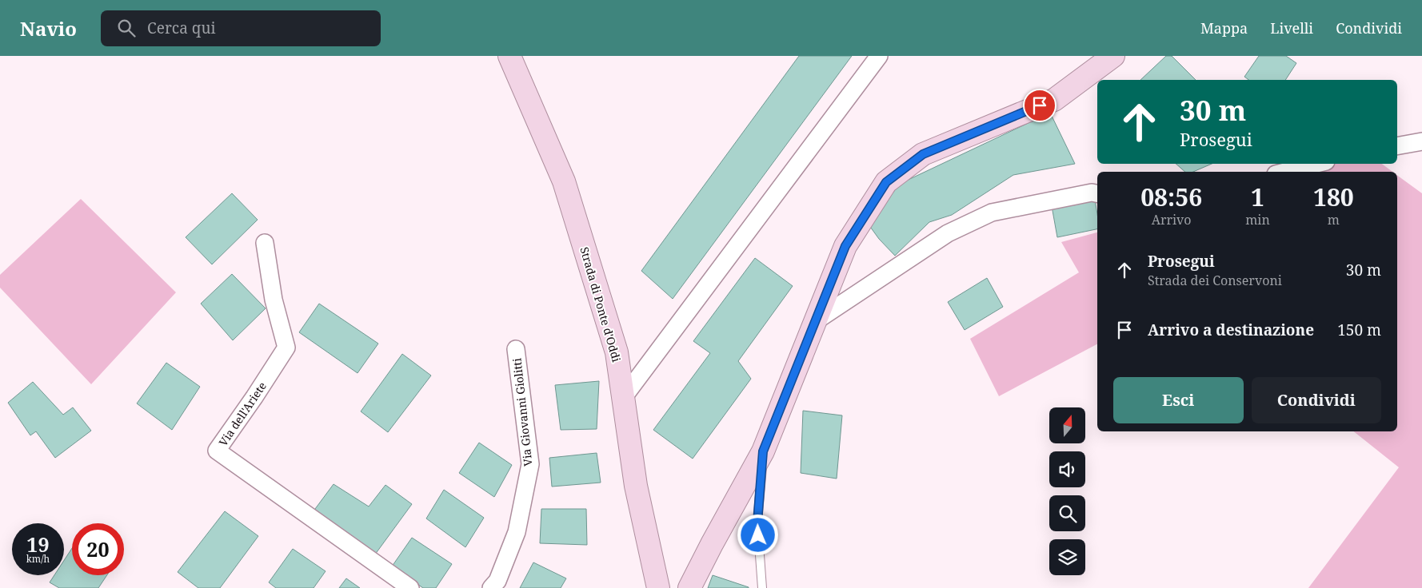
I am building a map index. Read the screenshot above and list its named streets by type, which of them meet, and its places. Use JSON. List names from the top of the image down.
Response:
{
  "streets": {
    "street": ["Strada di Ponte d'Oddi", "Via Giovanni Giolitti", "Via dell'Ariete"]
  },
  "north": "top",
  "page": {
    "header": "Navio",
    "search": "Cerca qui",
    "nav": ["Mappa", "Livelli", "Condividi"],
    "turn": ["30 m", "Prosegui"],
    "eta": [
      "08:56",
      "Arrivo",
      "1",
      "min",
      "180",
      "m"
    ],
    "list": [
      {
        "name": "Prosegui",
        "note": "Strada dei Conservoni",
        "value": "30 m"
      },
      {
        "name": "Arrivo a destinazione",
        "value": "150 m"
      }
    ],
    "buttons": ["Esci", "Condividi"],
    "speed": "19 km/h",
    "limit": "20"
  }
}
